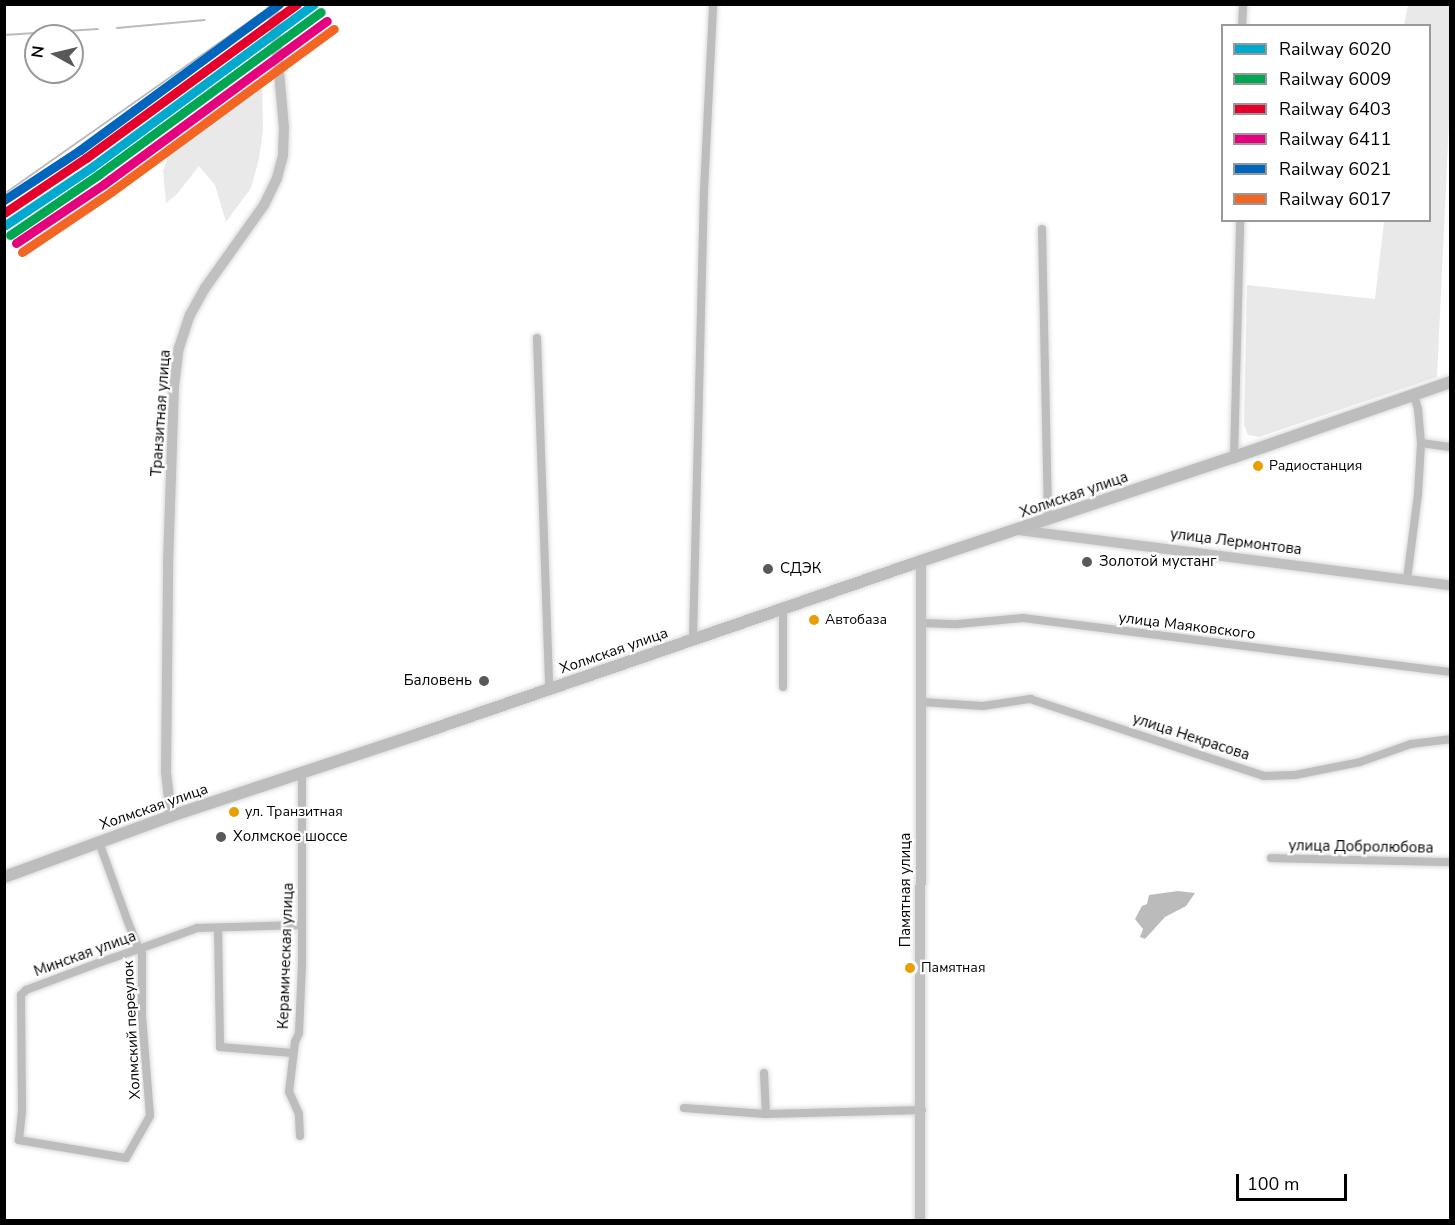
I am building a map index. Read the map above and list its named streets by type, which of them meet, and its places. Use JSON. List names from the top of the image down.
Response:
{
  "streets": {
    "main road": ["Холмская улица"],
    "street": [
      "Транзитная улица",
      "улица Лермонтова",
      "улица Маяковского",
      "улица Некрасова",
      "улица Добролюбова",
      "Памятная улица",
      "Минская улица",
      "Керамическая улица",
      "Холмский переулок"
    ]
  },
  "crossings": [
    ["Транзитная улица", "Холмская улица"],
    ["Холмская улица", "улица Лермонтова"],
    ["Холмская улица", "Памятная улица"],
    ["Холмская улица", "Керамическая улица"],
    ["Холмская улица", "Холмский переулок"],
    ["улица Маяковского", "Памятная улица"],
    ["улица Некрасова", "Памятная улица"],
    ["Минская улица", "Керамическая улица"],
    ["Минская улица", "Холмский переулок"]
  ],
  "places": [
    "Радиостанция",
    "Золотой мустанг",
    "СДЭК",
    "Автобаза",
    "Баловень",
    "ул. Транзитная",
    "Холмское шоссе",
    "Памятная"
  ],
  "lines": [
    "rail line 6020",
    "rail line 6403",
    "rail line 6021",
    "rail line 6009",
    "rail line 6411",
    "rail line 6017"
  ],
  "legend": [
    "Railway 6020",
    "Railway 6009",
    "Railway 6403",
    "Railway 6411",
    "Railway 6021",
    "Railway 6017"
  ],
  "scale_bar": "100 m",
  "north": "left"
}
